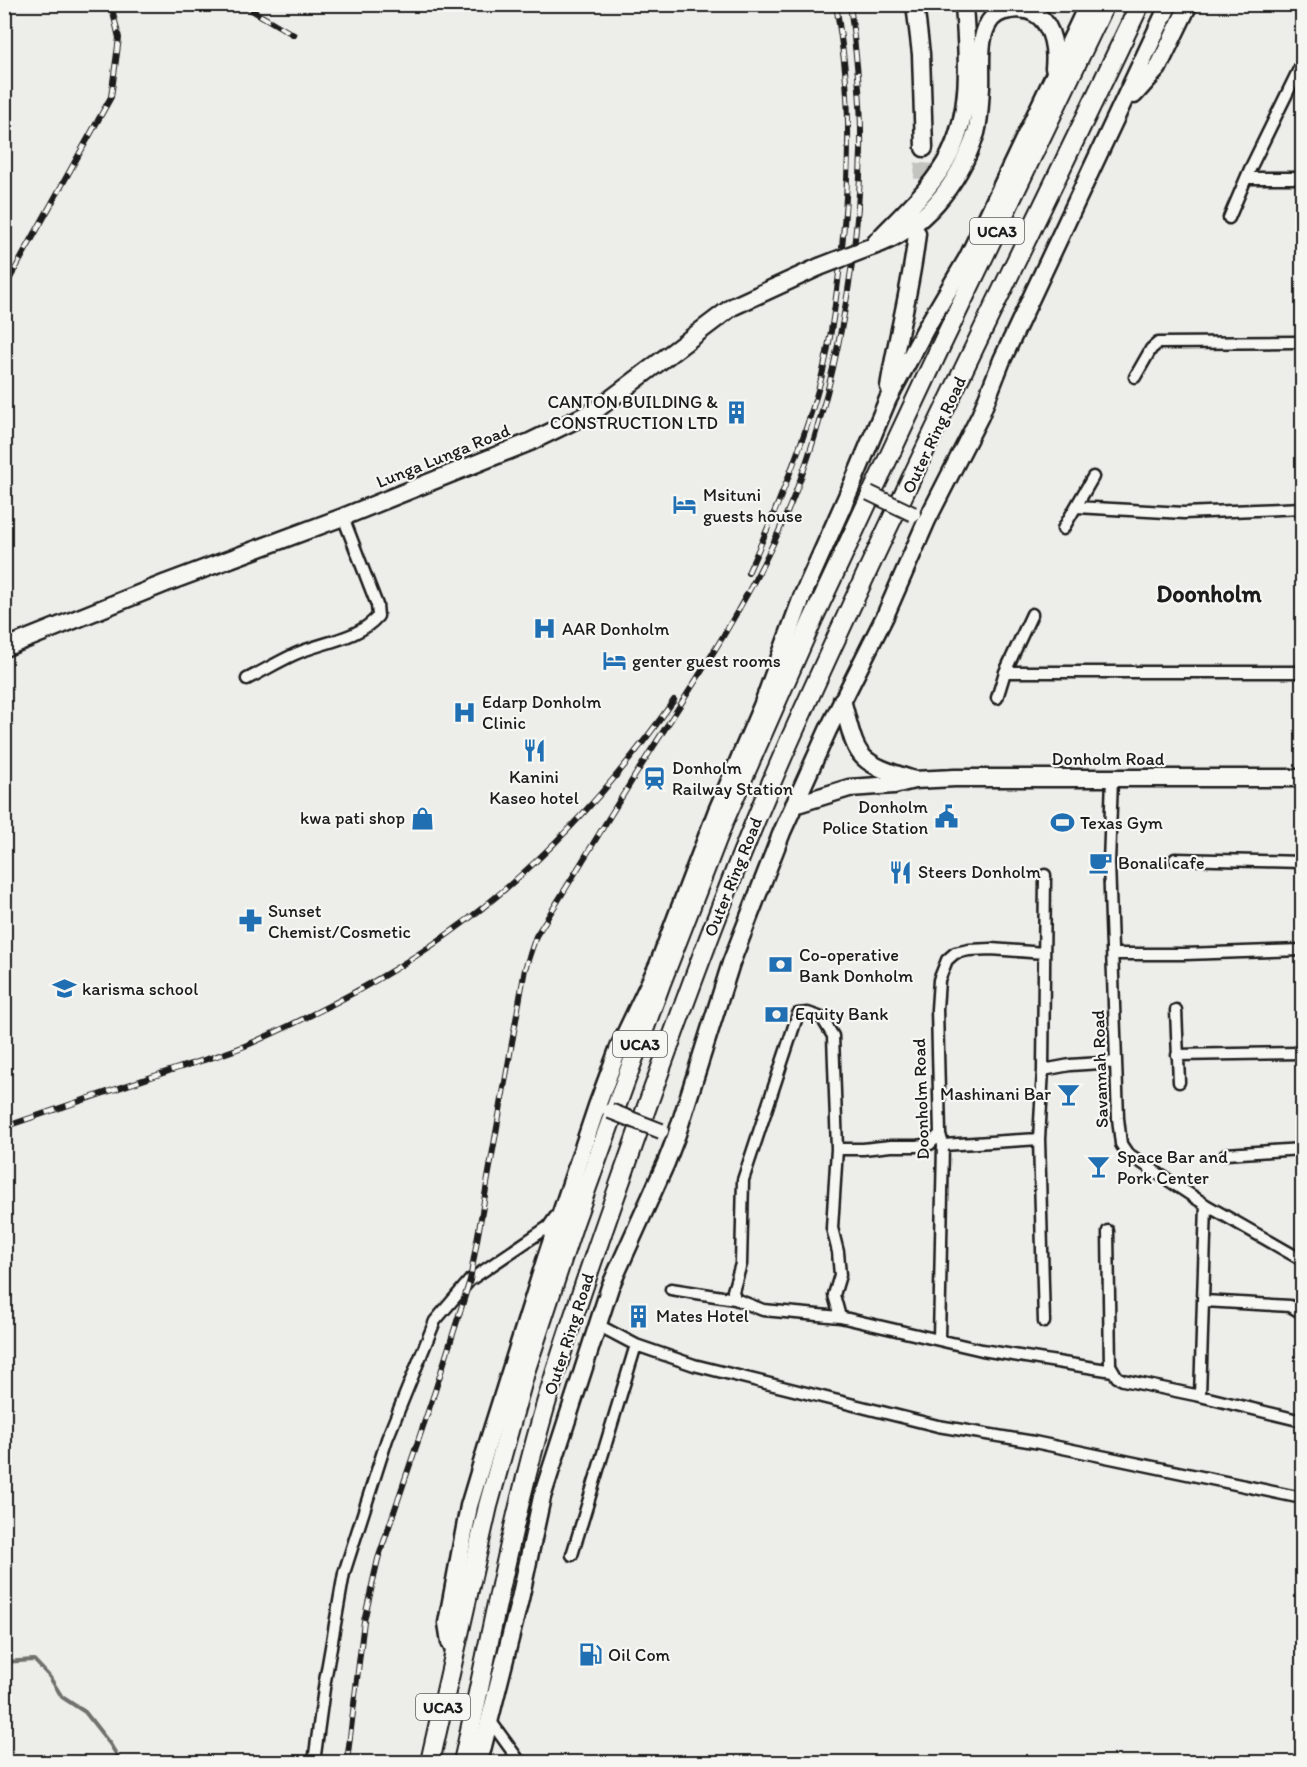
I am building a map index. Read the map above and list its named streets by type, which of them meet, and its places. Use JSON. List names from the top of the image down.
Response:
{
  "streets": {
    "main road": [
      "UCA3",
      "Outer Ring Road",
      "Lunga Lunga Road",
      "Donholm Road"
    ],
    "street": ["Savannah Road", "Doonholm Road"]
  },
  "crossings": [
    ["UCA3", "Outer Ring Road"],
    ["Donholm Road", "Savannah Road"]
  ],
  "districts": ["Doonholm"],
  "places": {
    "building": ["CANTON BUILDING & CONSTRUCTION LTD", "Mates Hotel"],
    "hotel": ["Msituni guests house", "genter guest rooms"],
    "hospital": ["AAR Donholm", "Edarp Donholm Clinic"],
    "restaurant": ["Kanini Kaseo hotel", "Steers Donholm"],
    "station": ["Donholm Railway Station"],
    "public building": ["Donholm Police Station"],
    "shop": ["kwa pati shop"],
    "sports": ["Texas Gym"],
    "cafe": ["Bonali cafe"],
    "pharmacy": ["Sunset Chemist/Cosmetic"],
    "bank": ["Co-operative Bank Donholm", "Equity Bank"],
    "school or university": ["karisma school"],
    "bar": ["Mashinani Bar", "Space Bar and Pork Center"],
    "fuel station": ["Oil Com"]
  }
}
